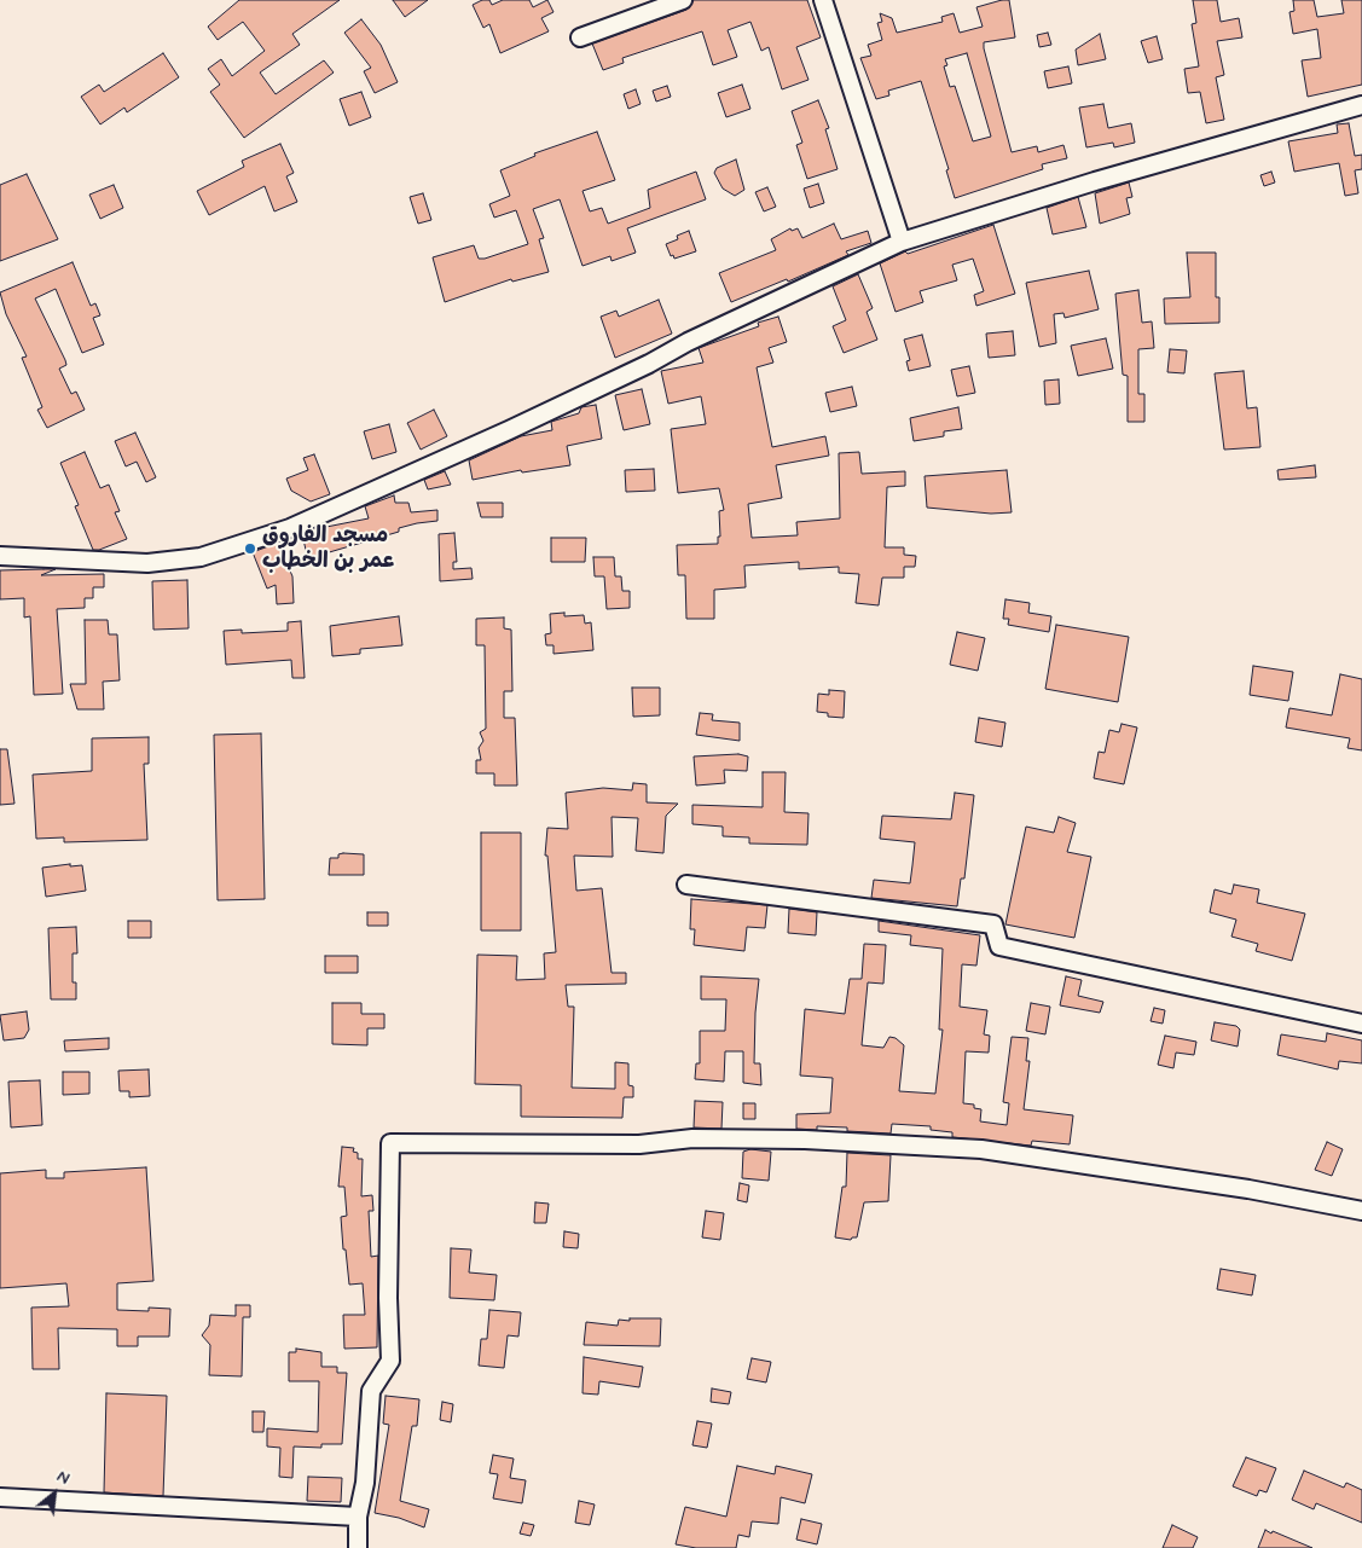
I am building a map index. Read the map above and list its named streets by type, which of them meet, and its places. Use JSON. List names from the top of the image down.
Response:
{
  "places": ["مسجد الفاروق عمر بن الخطاب"],
  "north": "top right"
}
